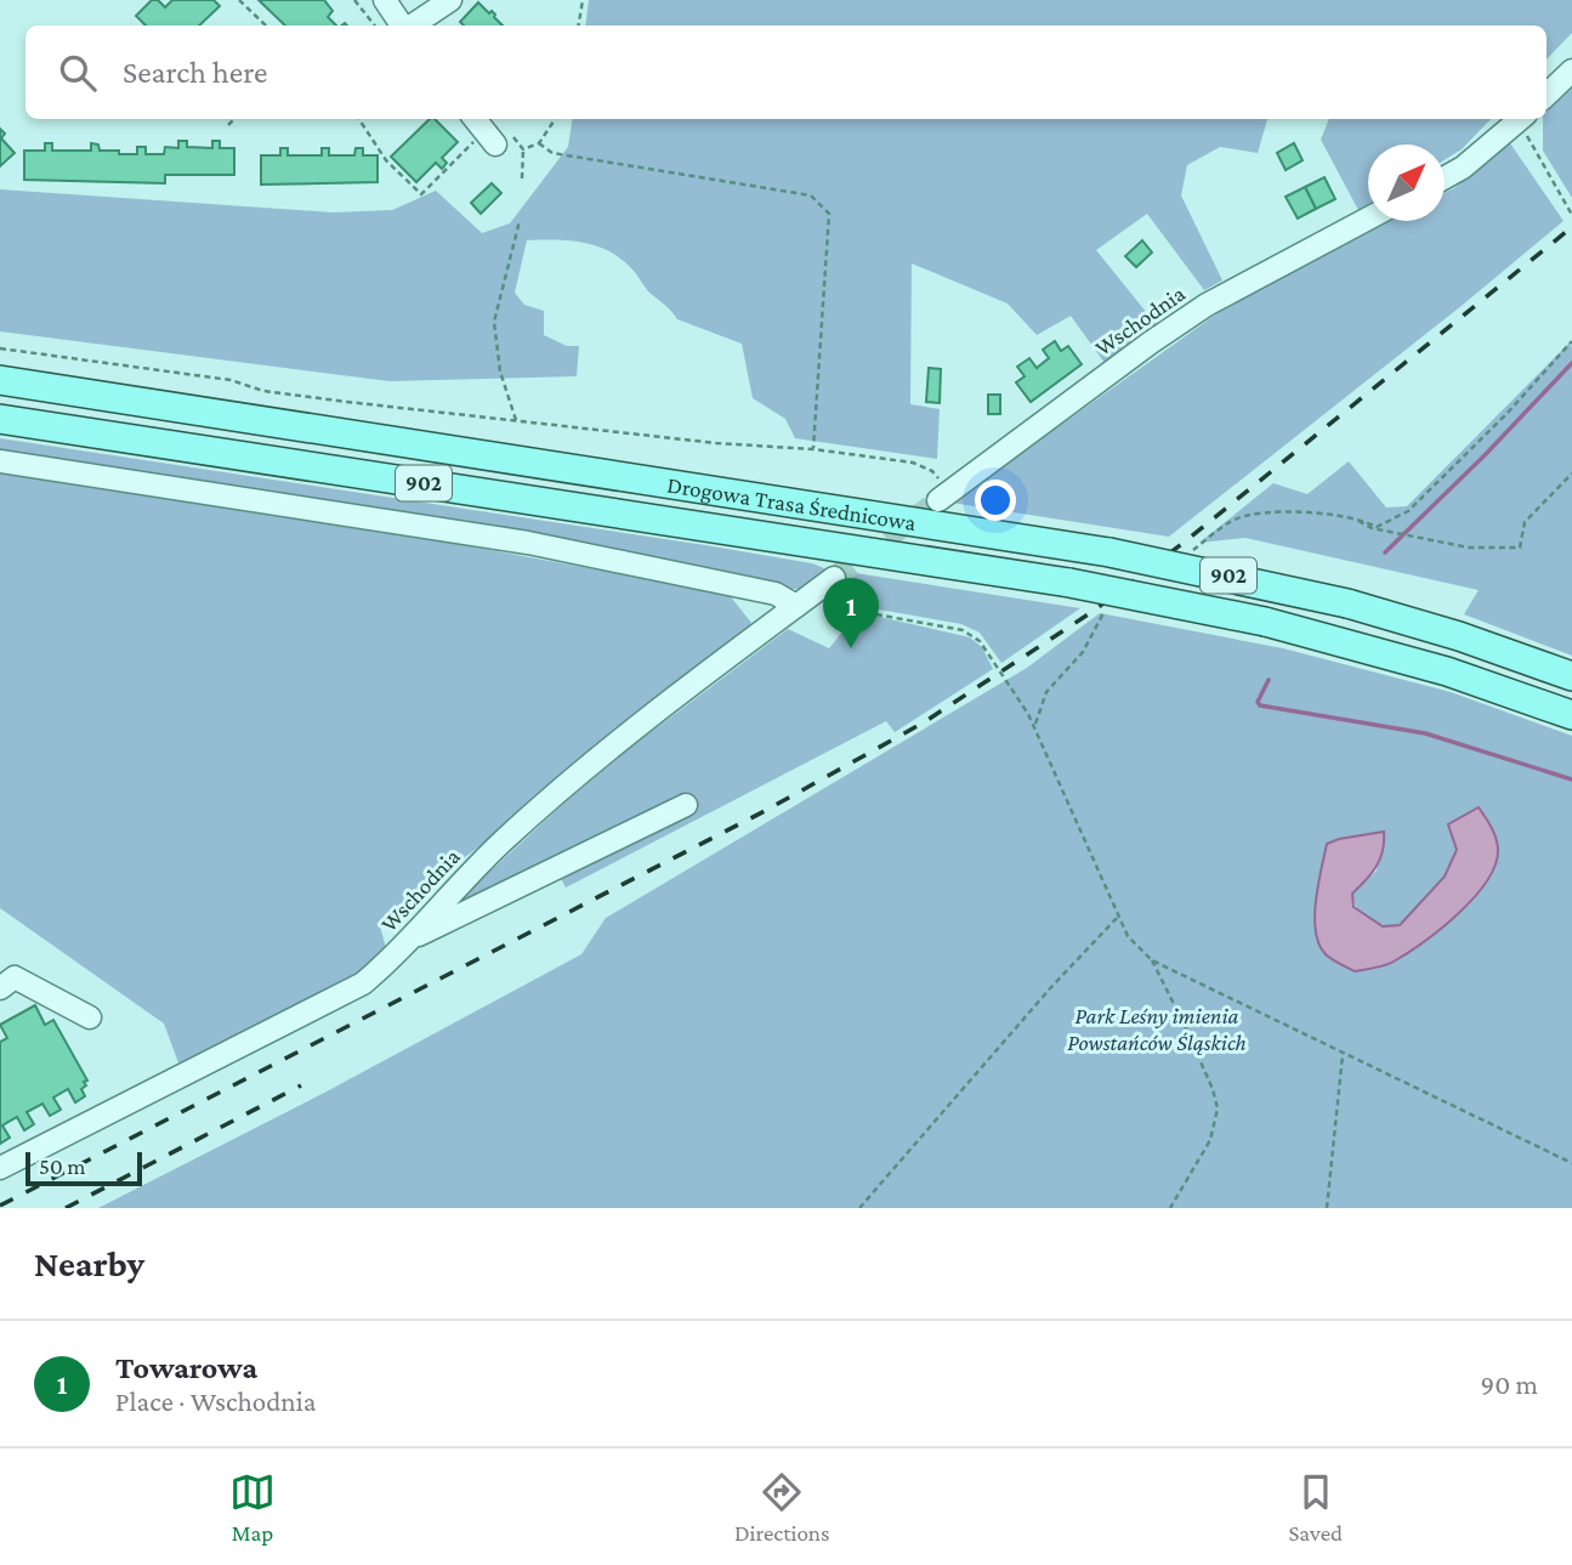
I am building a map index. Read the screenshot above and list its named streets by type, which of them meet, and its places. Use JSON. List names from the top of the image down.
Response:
{
  "streets": {
    "main road": ["902", "Drogowa Trasa Średnicowa"],
    "street": ["Wschodnia"]
  },
  "parks": ["Park Leśny imienia Powstańców Śląskich"],
  "scale_bar": "50 m",
  "north": "top right",
  "page": {
    "search": "Search here",
    "pins": "1",
    "scale": "50 m",
    "heading": "Nearby",
    "list": [
      {
        "mark": "1",
        "name": "Towarowa",
        "note": "Place · Wschodnia",
        "value": "90 m"
      }
    ],
    "nav": ["Map", "Directions", "Saved"]
  }
}
